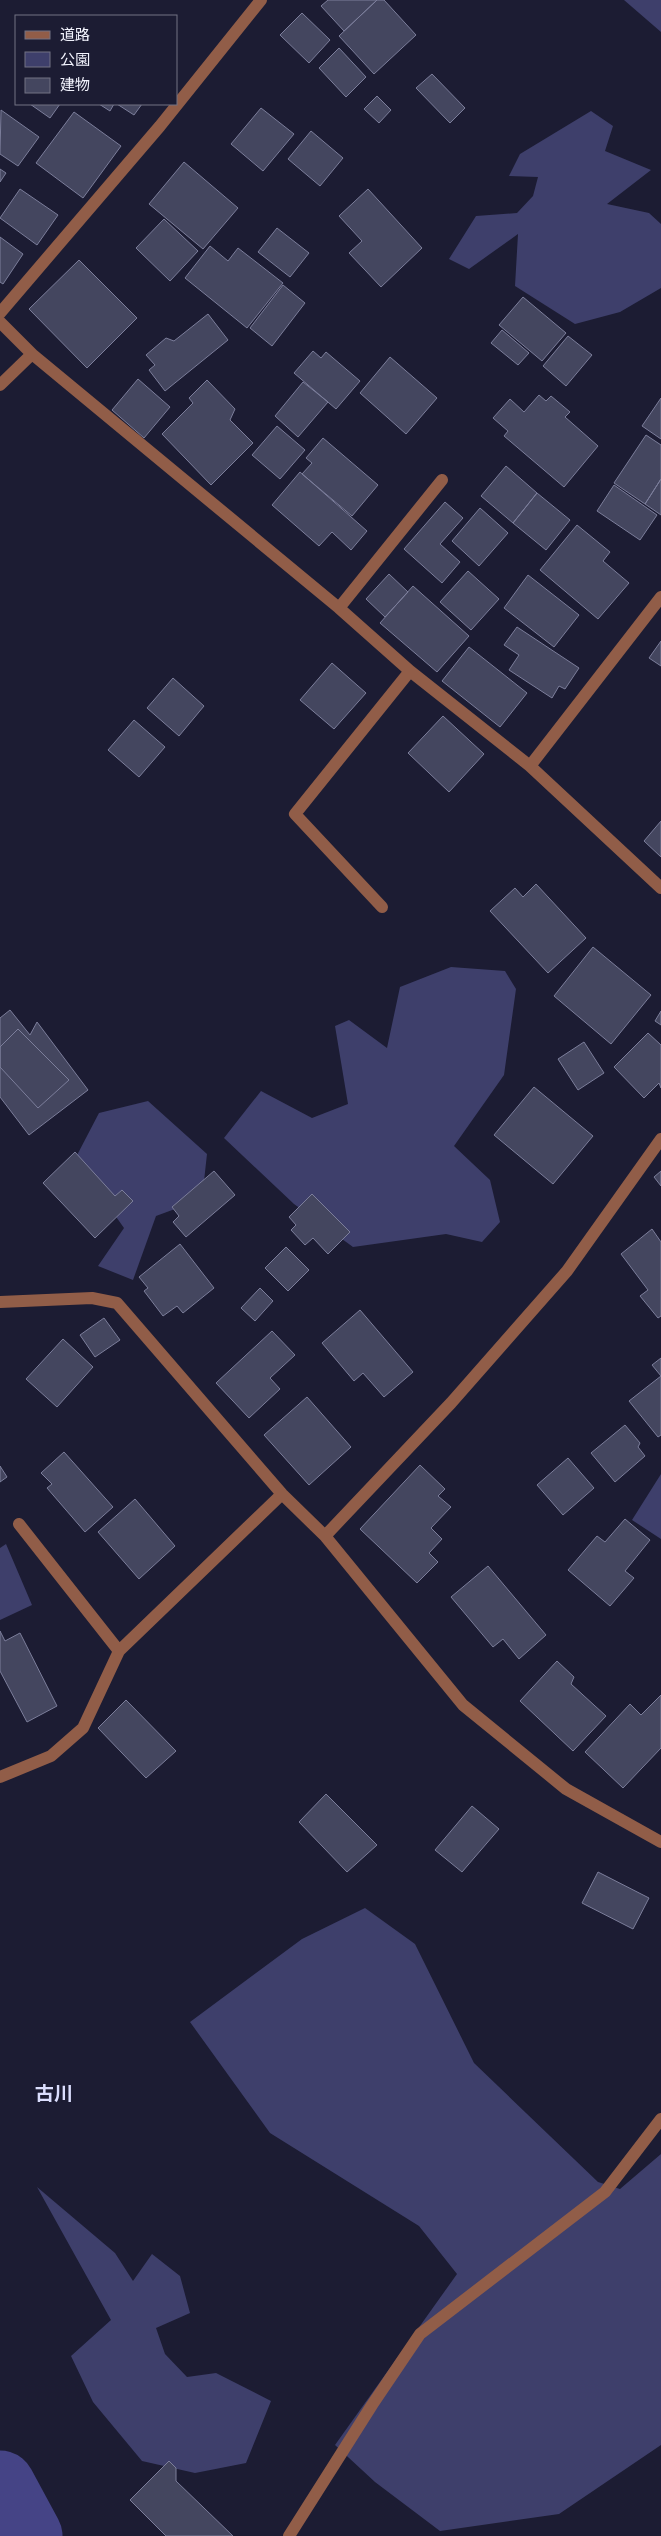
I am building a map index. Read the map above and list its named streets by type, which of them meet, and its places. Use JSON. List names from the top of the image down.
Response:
{
  "districts": ["古川"],
  "legend": ["道路", "公園", "建物"]
}
